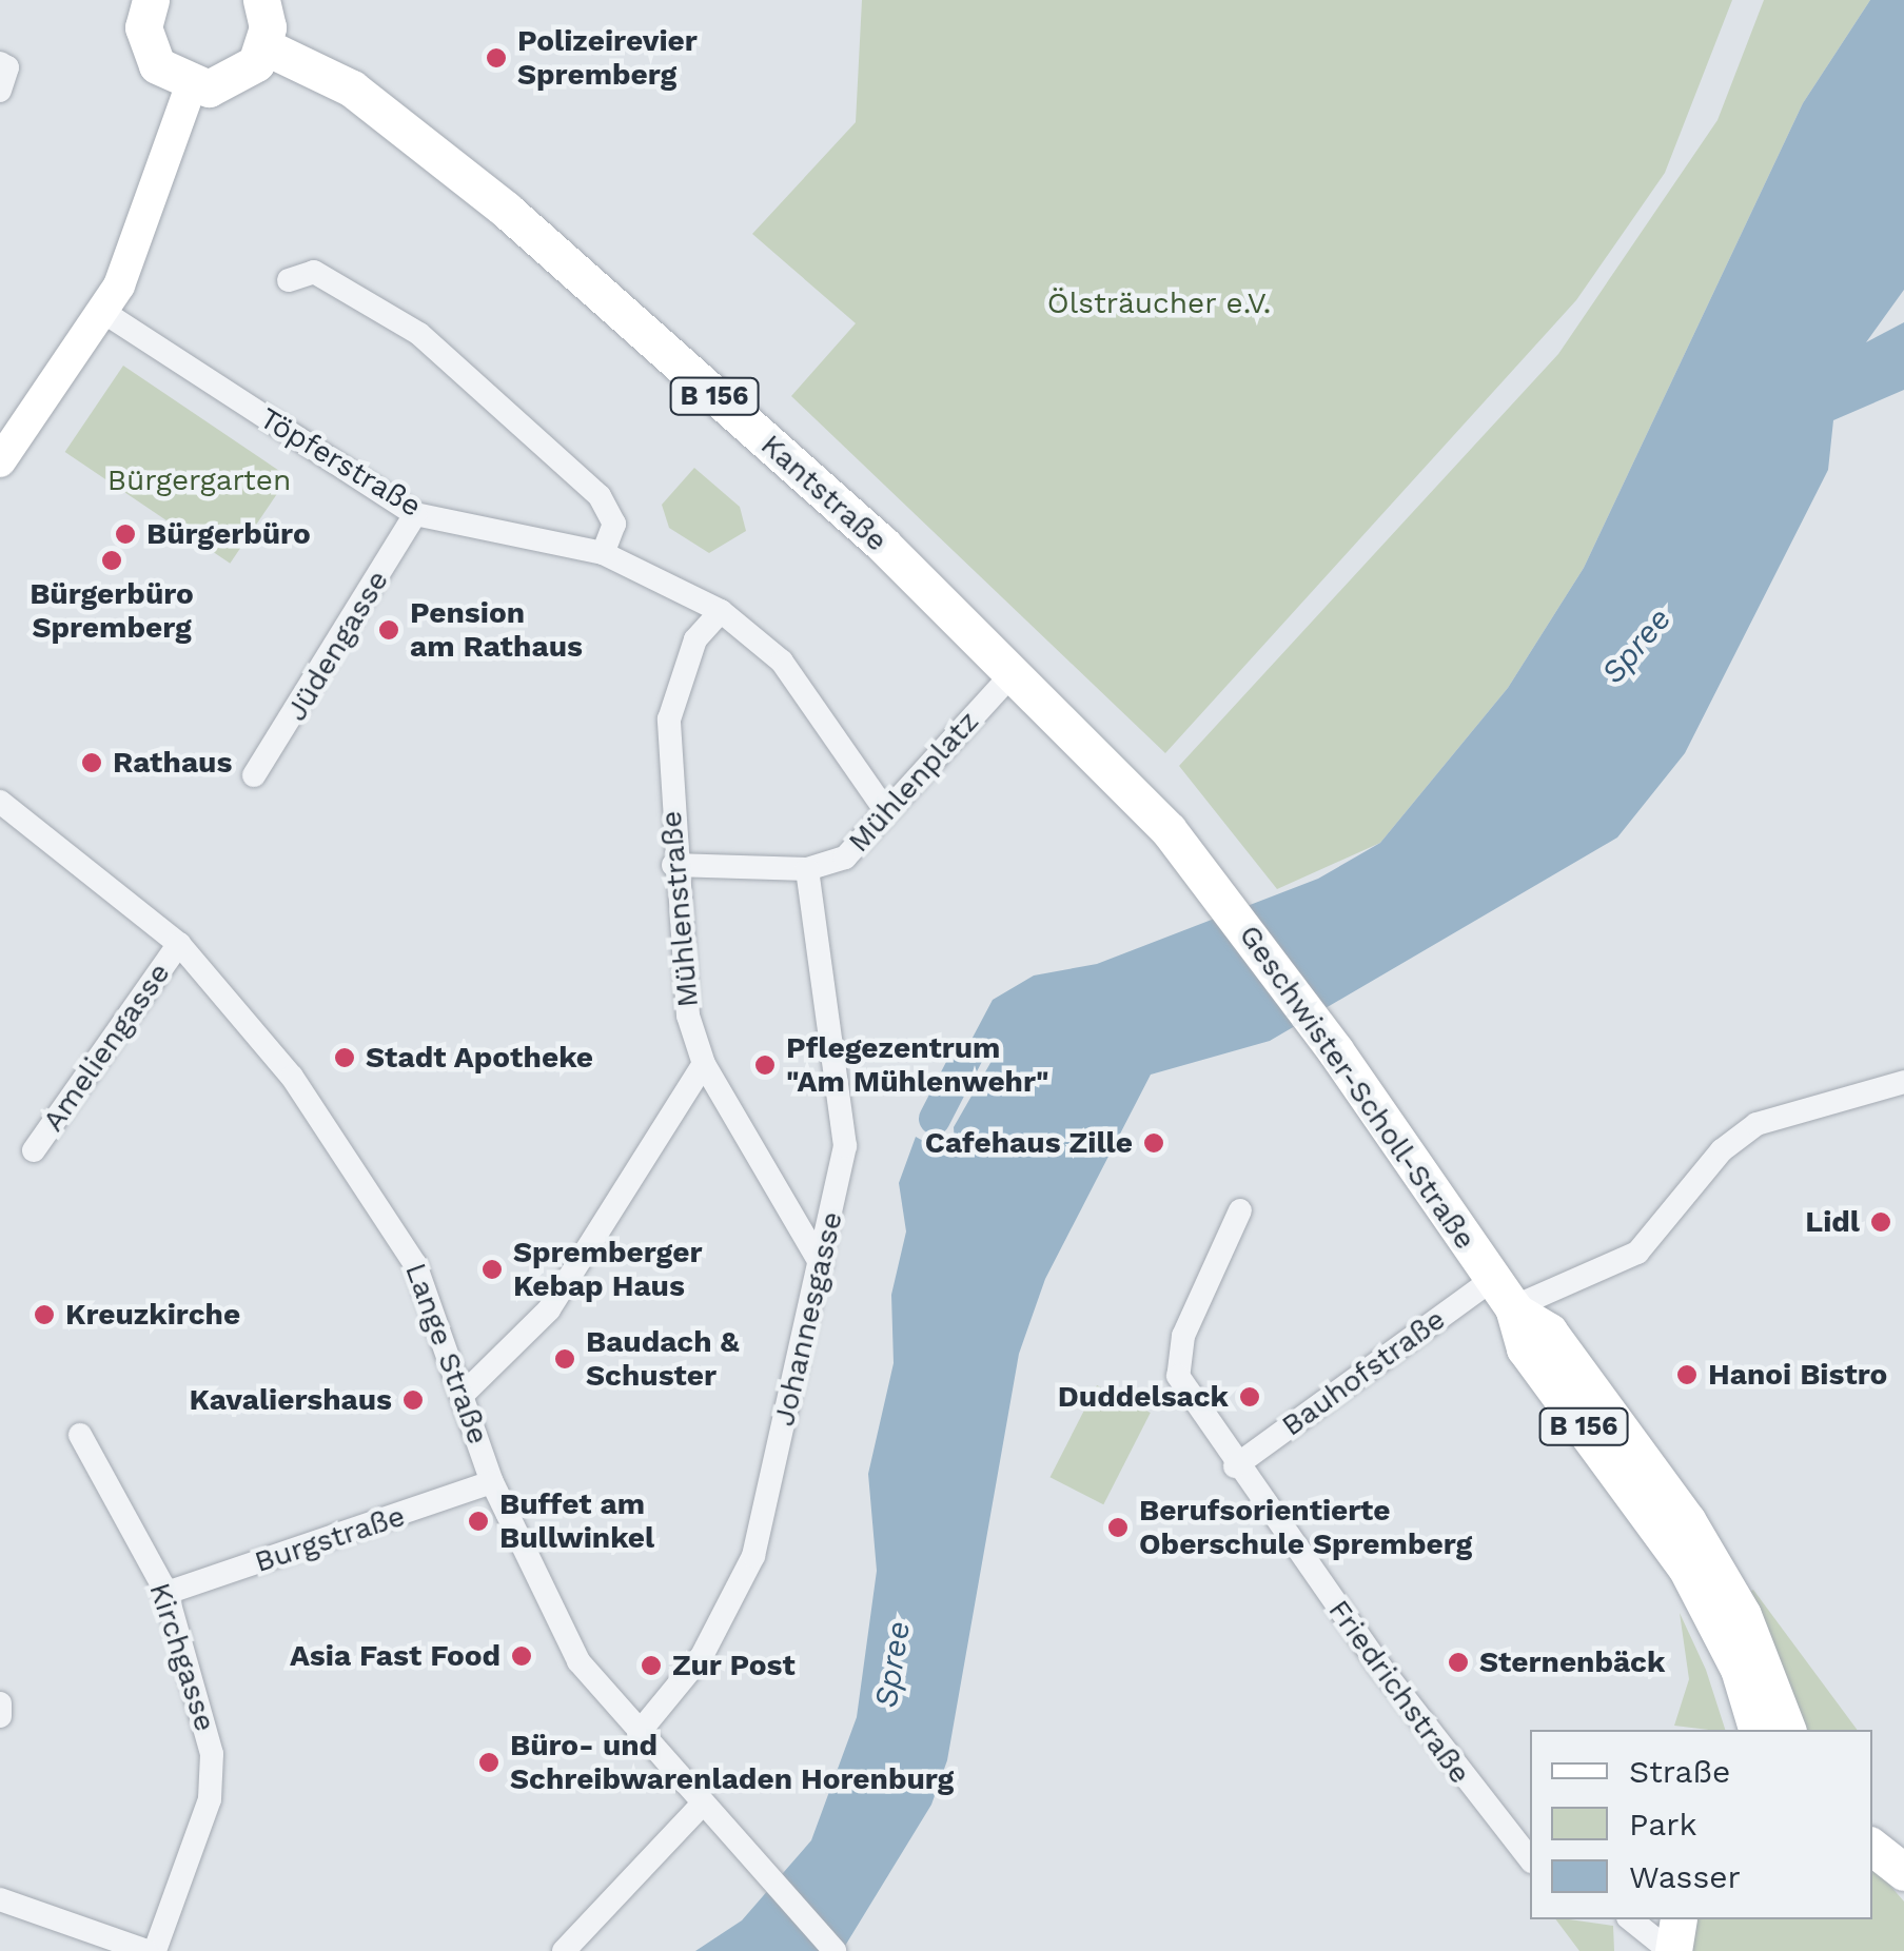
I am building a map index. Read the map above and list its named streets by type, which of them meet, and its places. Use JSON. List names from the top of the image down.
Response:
{
  "streets": {
    "main road": ["B 156", "Kantstraße", "Geschwister-Scholl-Straße"],
    "street": [
      "Töpferstraße",
      "Jüdengasse",
      "Mühlenplatz",
      "Mühlenstraße",
      "Ameliengasse",
      "Johannesgasse",
      "Lange Straße",
      "Bauhofstraße",
      "Burgstraße",
      "Kirchgasse",
      "Friedrichstraße"
    ]
  },
  "crossings": [
    ["Töpferstraße", "Jüdengasse"],
    ["Töpferstraße", "Mühlenplatz"],
    ["Töpferstraße", "Mühlenstraße"],
    ["Kantstraße", "Mühlenplatz"],
    ["Kantstraße", "Geschwister-Scholl-Straße"],
    ["Mühlenplatz", "Mühlenstraße"],
    ["Mühlenplatz", "Johannesgasse"],
    ["Mühlenstraße", "Johannesgasse"],
    ["Ameliengasse", "Lange Straße"],
    ["Geschwister-Scholl-Straße", "Bauhofstraße"],
    ["Johannesgasse", "Lange Straße"],
    ["Lange Straße", "Burgstraße"],
    ["Bauhofstraße", "Friedrichstraße"],
    ["Burgstraße", "Kirchgasse"]
  ],
  "water": ["Spree"],
  "parks": ["Ölsträucher e.V.", "Bürgergarten"],
  "places": [
    "Polizeirevier Spremberg",
    "Bürgerbüro",
    "Bürgerbüro Spremberg",
    "Pension am Rathaus",
    "Rathaus",
    "Stadt Apotheke",
    "Pflegezentrum \"Am Mühlenwehr\"",
    "Cafehaus Zille",
    "Lidl",
    "Spremberger Kebap Haus",
    "Kreuzkirche",
    "Baudach & Schuster",
    "Hanoi Bistro",
    "Duddelsack",
    "Kavaliershaus",
    "Buffet am Bullwinkel",
    "Berufsorientierte Oberschule Spremberg",
    "Asia Fast Food",
    "Sternenbäck",
    "Zur Post",
    "Büro- und Schreibwarenladen Horenburg"
  ],
  "legend": ["Straße", "Park", "Wasser"]
}
